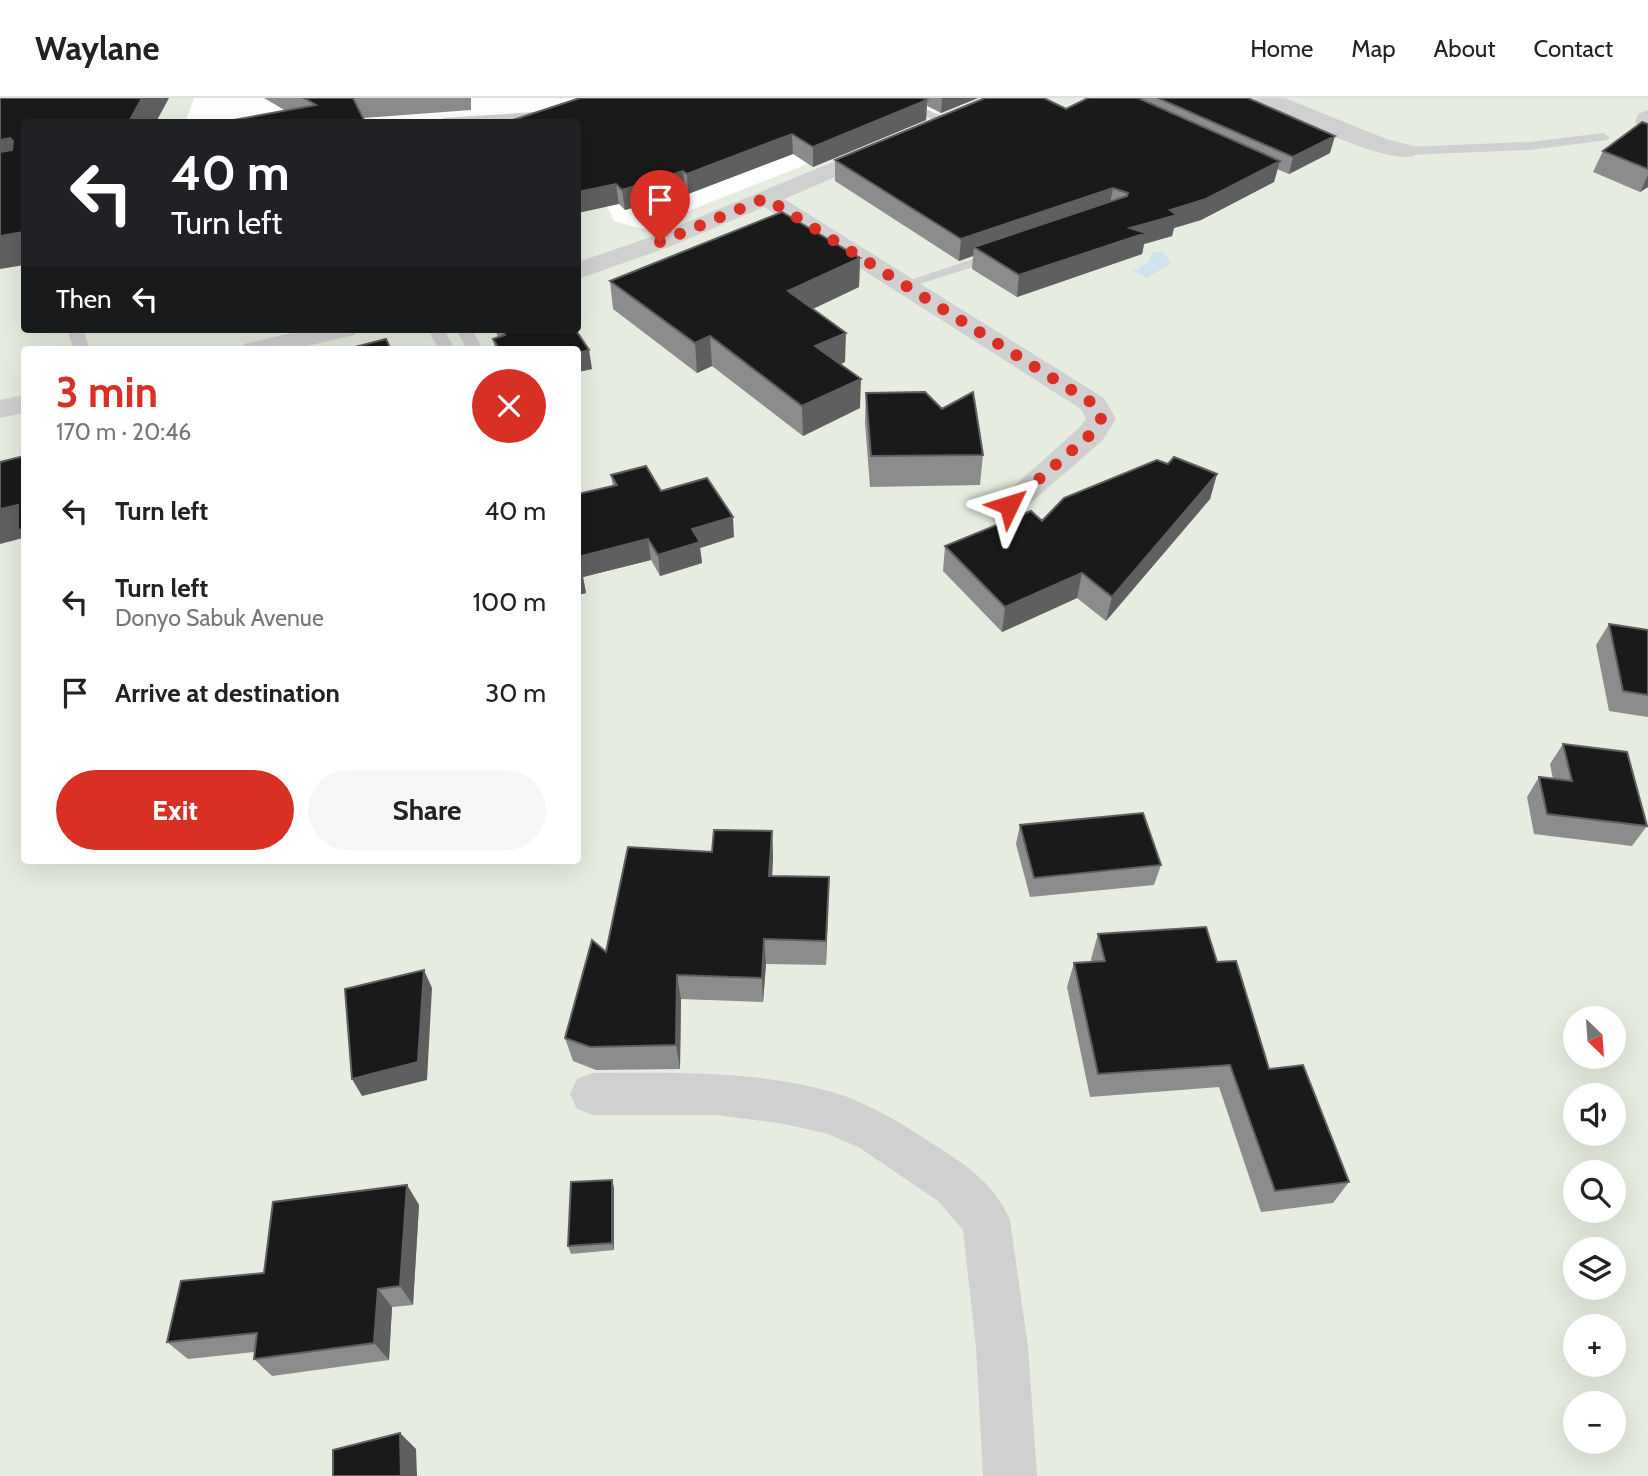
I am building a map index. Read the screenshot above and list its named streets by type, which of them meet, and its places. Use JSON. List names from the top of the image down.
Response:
{
  "north": "bottom right",
  "page": {
    "header": "Waylane",
    "nav": [
      "Home",
      "Map",
      "About",
      "Contact"
    ],
    "turn": ["40 m", "Turn left"],
    "then": "Then",
    "heading": ["3 min", "170 m · 20:46"],
    "list": [
      {
        "name": "Turn left",
        "value": "40 m"
      },
      {
        "name": "Turn left",
        "note": "Donyo Sabuk Avenue",
        "value": "100 m"
      },
      {
        "name": "Arrive at destination",
        "value": "30 m"
      }
    ],
    "buttons": ["Exit", "Share"],
    "map_buttons": ["+", "−"]
  }
}
